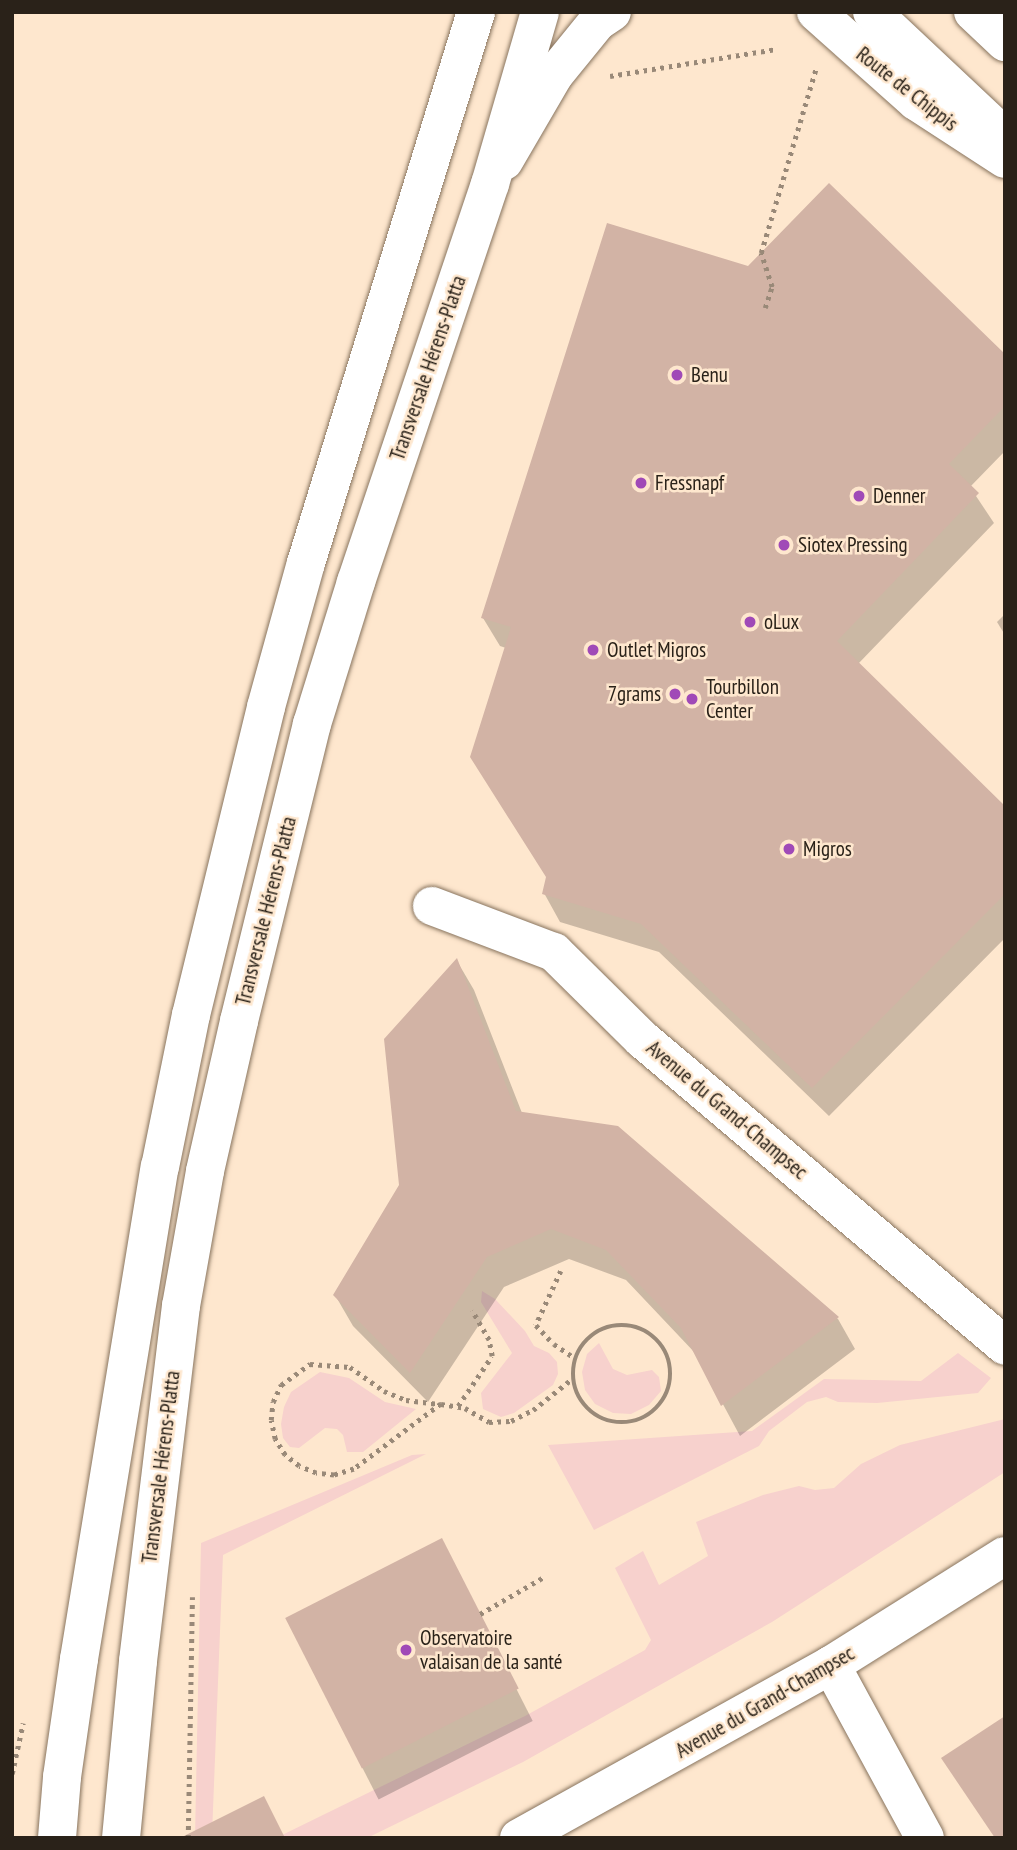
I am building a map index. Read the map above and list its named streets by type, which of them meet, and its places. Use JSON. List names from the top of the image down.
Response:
{
  "streets": {
    "main road": ["Route de Chippis", "Transversale Hérens-Platta", "Avenue du Grand-Champsec"]
  },
  "places": [
    "Benu",
    "Fressnapf",
    "Denner",
    "Siotex Pressing",
    "oLux",
    "Outlet Migros",
    "7grams",
    "Tourbillon Center",
    "Migros",
    "Observatoire valaisan de la santé"
  ]
}
